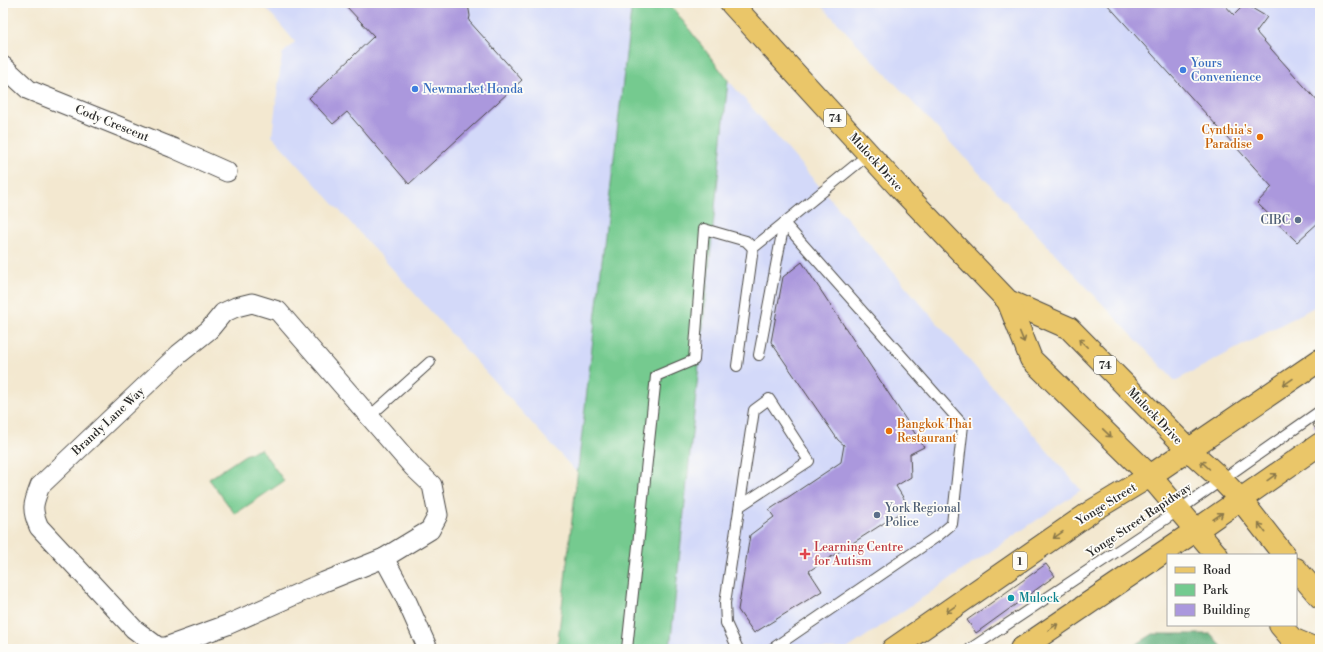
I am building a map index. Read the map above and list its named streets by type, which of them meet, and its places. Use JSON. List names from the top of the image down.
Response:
{
  "streets": {
    "main road": [
      "74",
      "Mulock Drive",
      "Yonge Street",
      "1"
    ],
    "street": ["Cody Crescent", "Brandy Lane Way"],
    "lane": ["Yonge Street Rapidway"]
  },
  "crossings": [
    ["Mulock Drive", "Yonge Street"],
    ["Mulock Drive", "Yonge Street Rapidway"]
  ],
  "places": {
    "other": [
      "Yours Convenience",
      "Newmarket Honda",
      "Cynthia's Paradise",
      "CIBC",
      "Bangkok Thai Restaurant",
      "York Regional Police",
      "Mulock"
    ],
    "health": ["Learning Centre for Autism"]
  },
  "legend": ["Road", "Park", "Building"]
}
